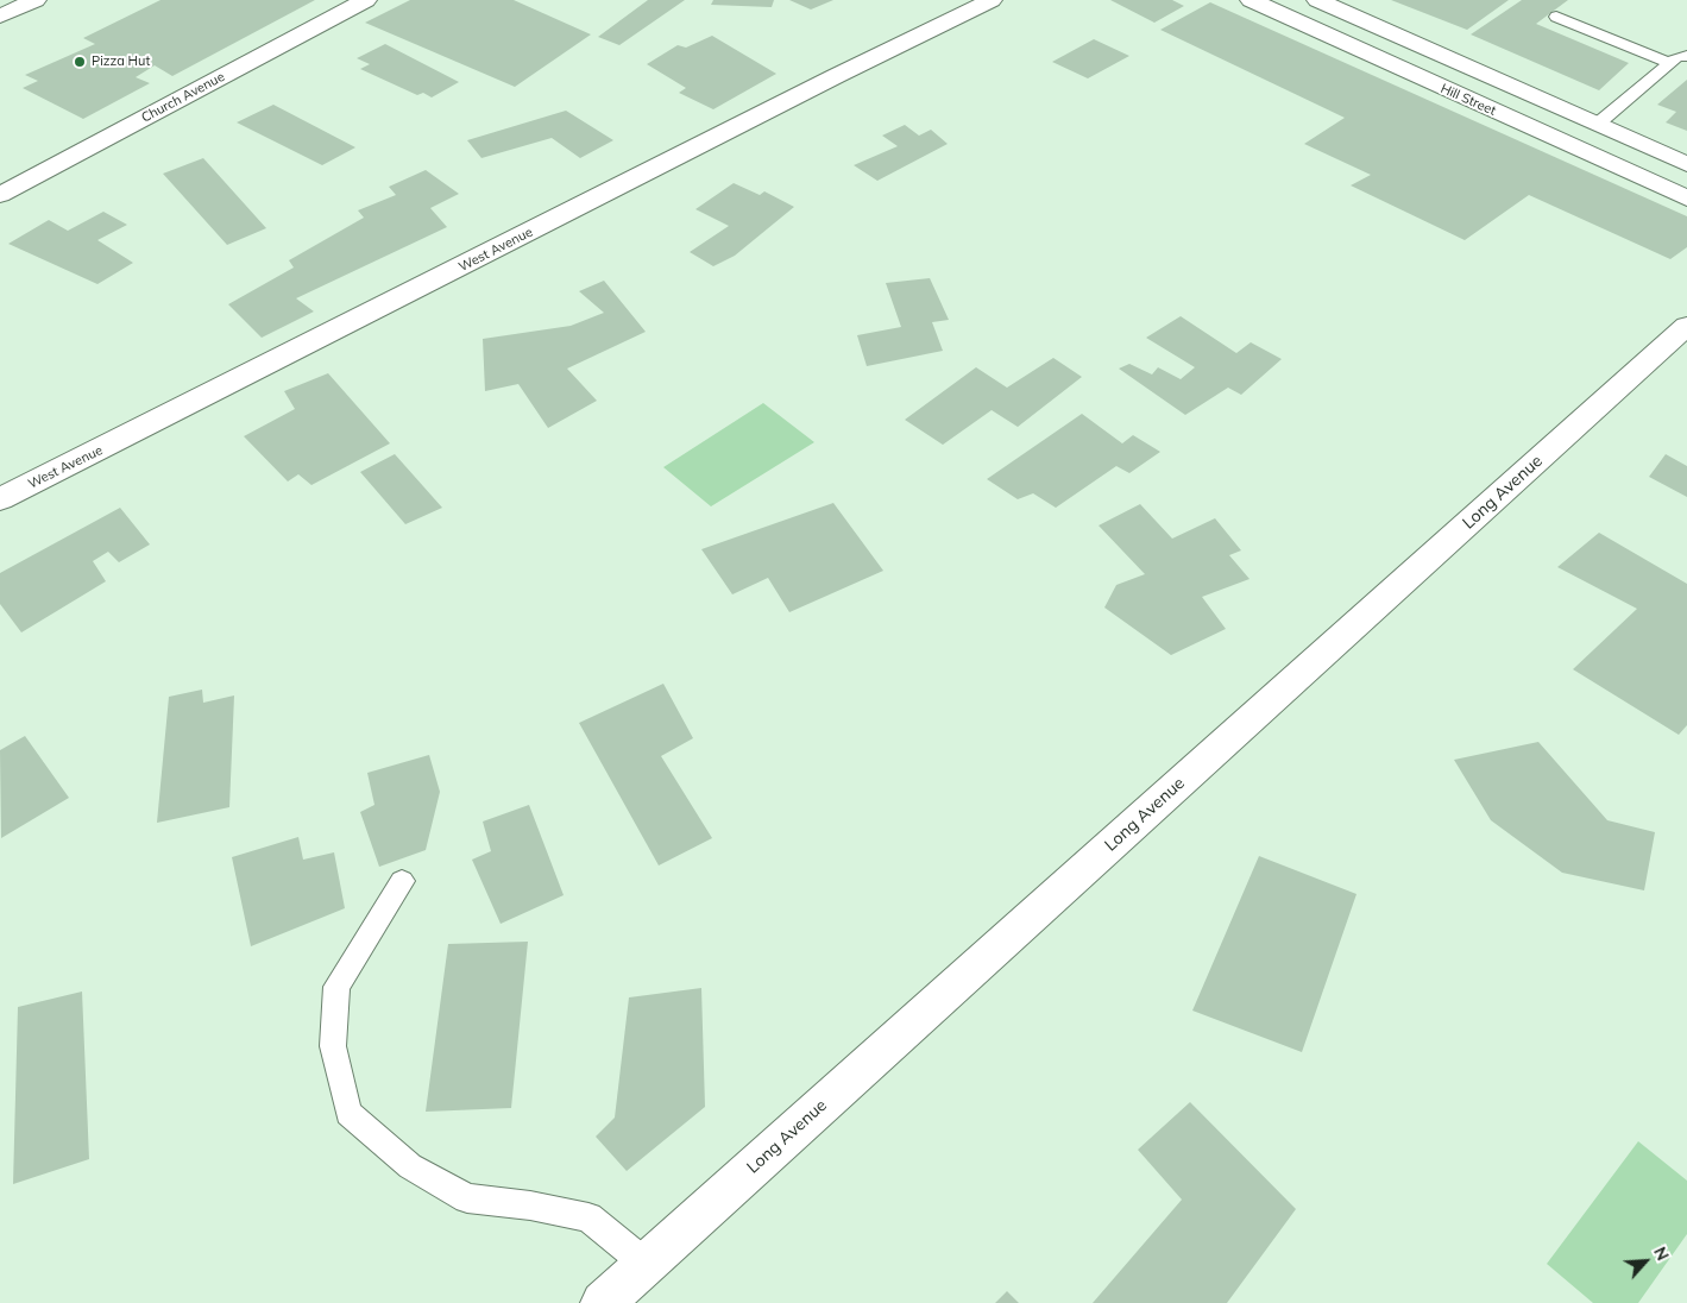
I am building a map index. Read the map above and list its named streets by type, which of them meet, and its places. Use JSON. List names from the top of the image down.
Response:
{
  "streets": {
    "street": [
      "Church Avenue",
      "Hill Street",
      "West Avenue",
      "Long Avenue"
    ]
  },
  "places": ["Pizza Hut"],
  "north": "top right"
}
